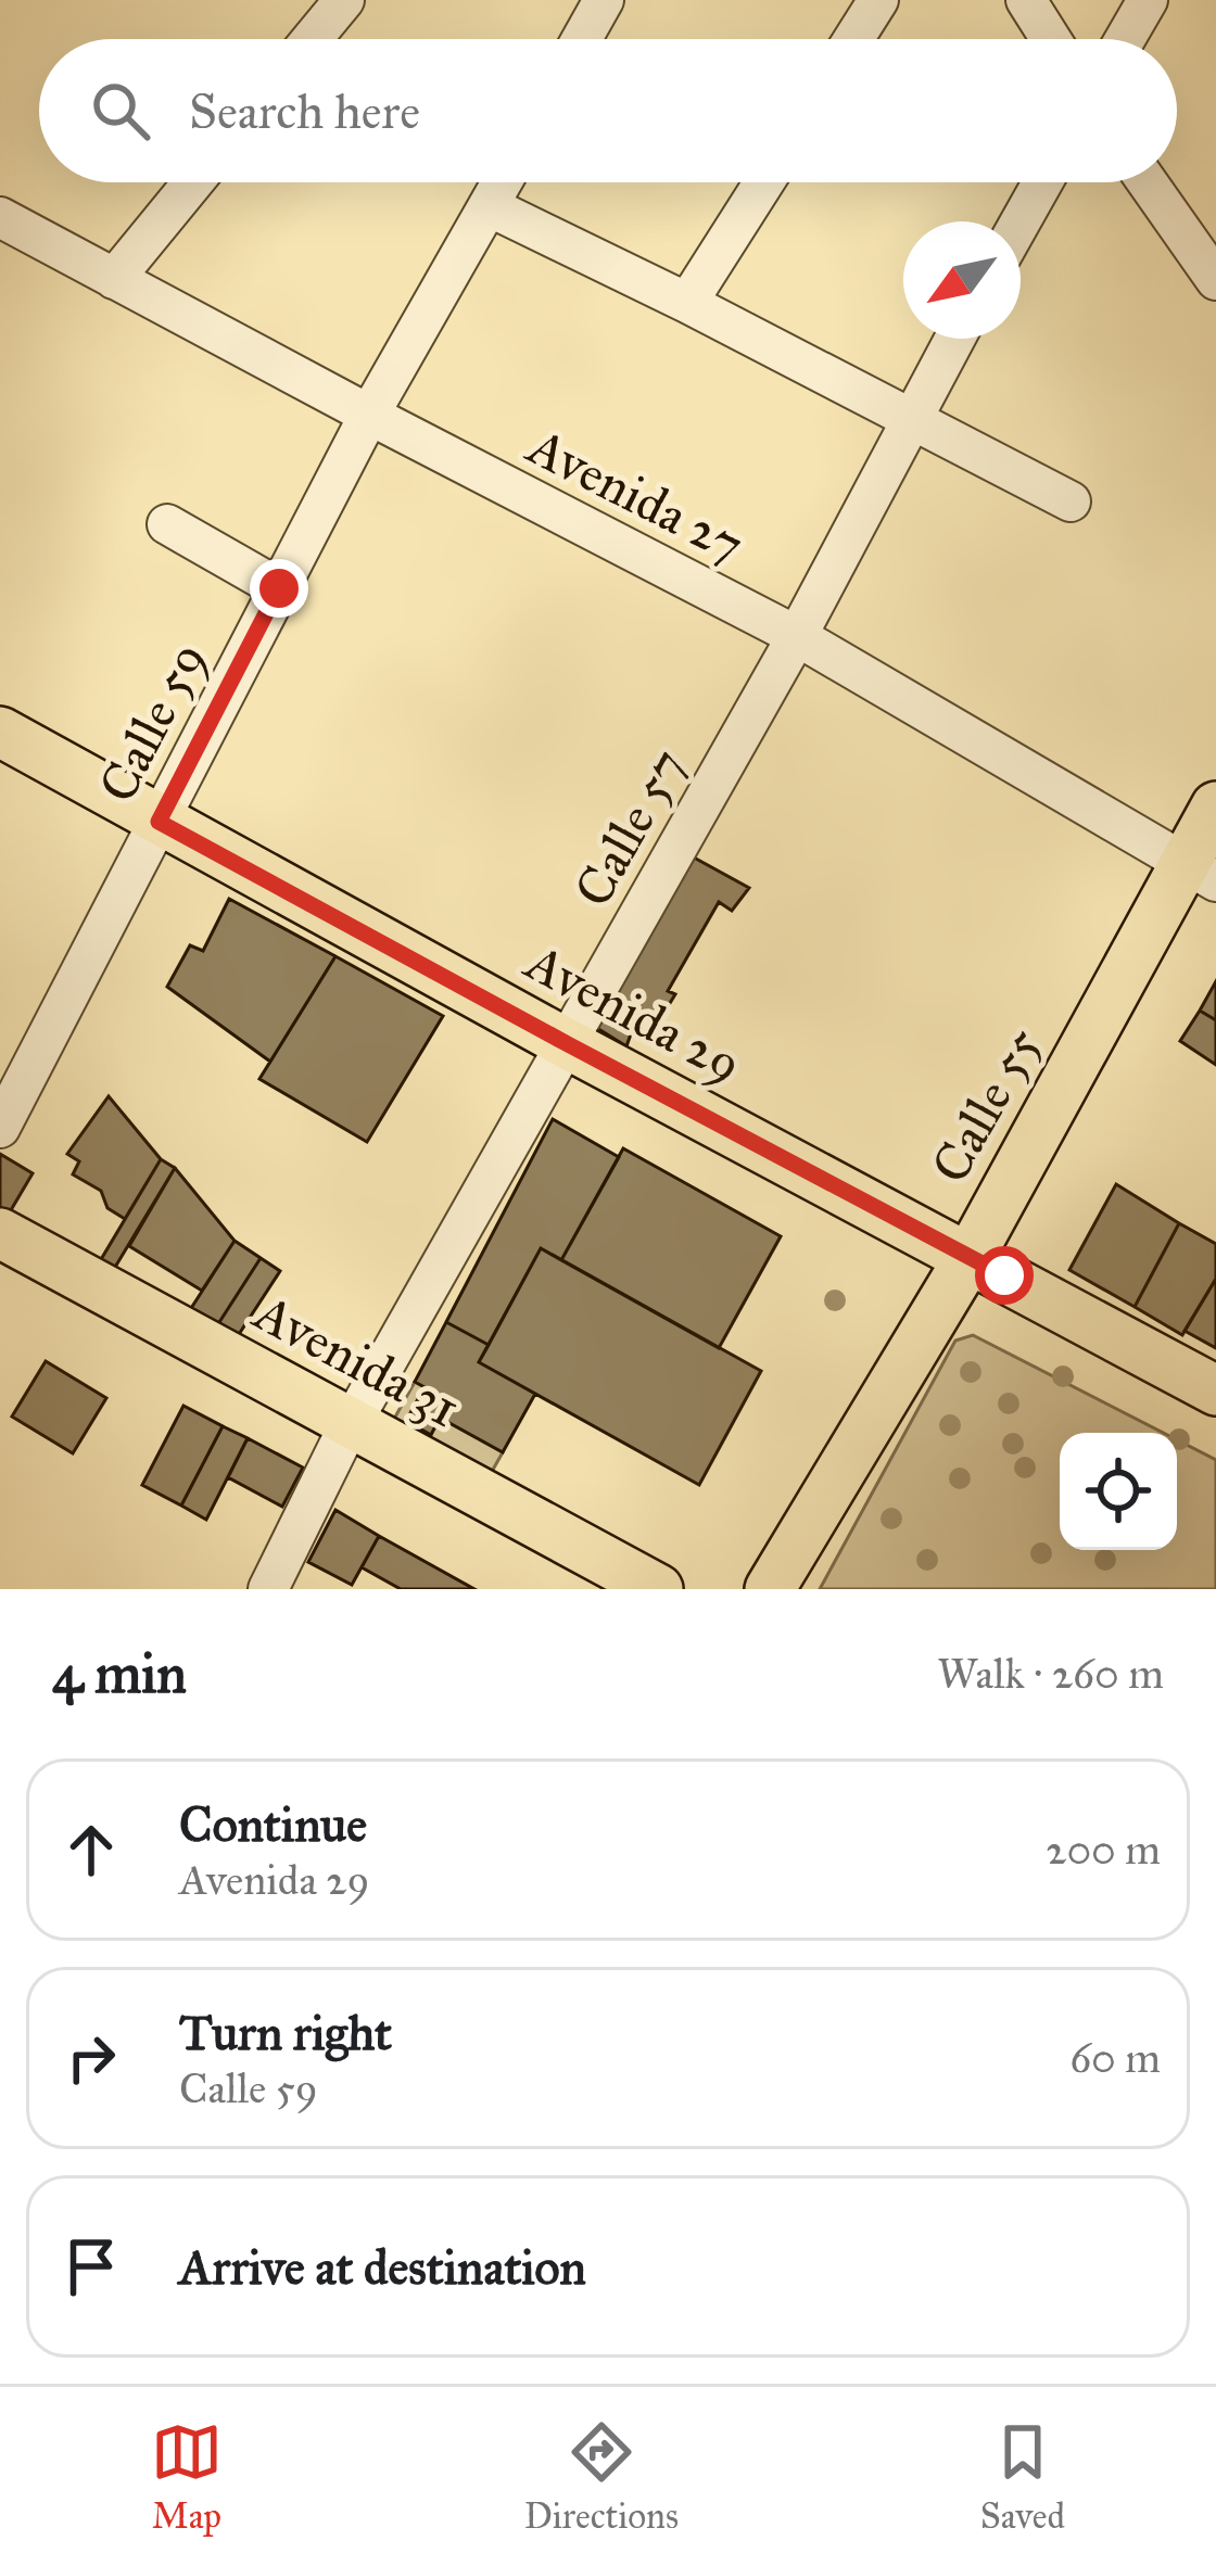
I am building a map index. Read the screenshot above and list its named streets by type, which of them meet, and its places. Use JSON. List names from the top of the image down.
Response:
{
  "streets": {
    "main road": ["Avenida 29", "Calle 55", "Avenida 31"],
    "street": ["Avenida 27", "Calle 59", "Calle 57"]
  },
  "crossings": [
    ["Avenida 27", "Calle 59"],
    ["Avenida 27", "Calle 57"],
    ["Avenida 27", "Calle 55"],
    ["Calle 59", "Avenida 29"],
    ["Calle 57", "Avenida 29"],
    ["Calle 57", "Avenida 31"],
    ["Avenida 29", "Calle 55"]
  ],
  "north": "bottom left",
  "page": {
    "search": "Search here",
    "heading": ["4 min", "Walk · 260 m"],
    "list": [
      ["Continue", "Avenida 29", "200 m"],
      ["Turn right", "Calle 59", "60 m"],
      "Arrive at destination"
    ],
    "nav": ["Map", "Directions", "Saved"]
  }
}
